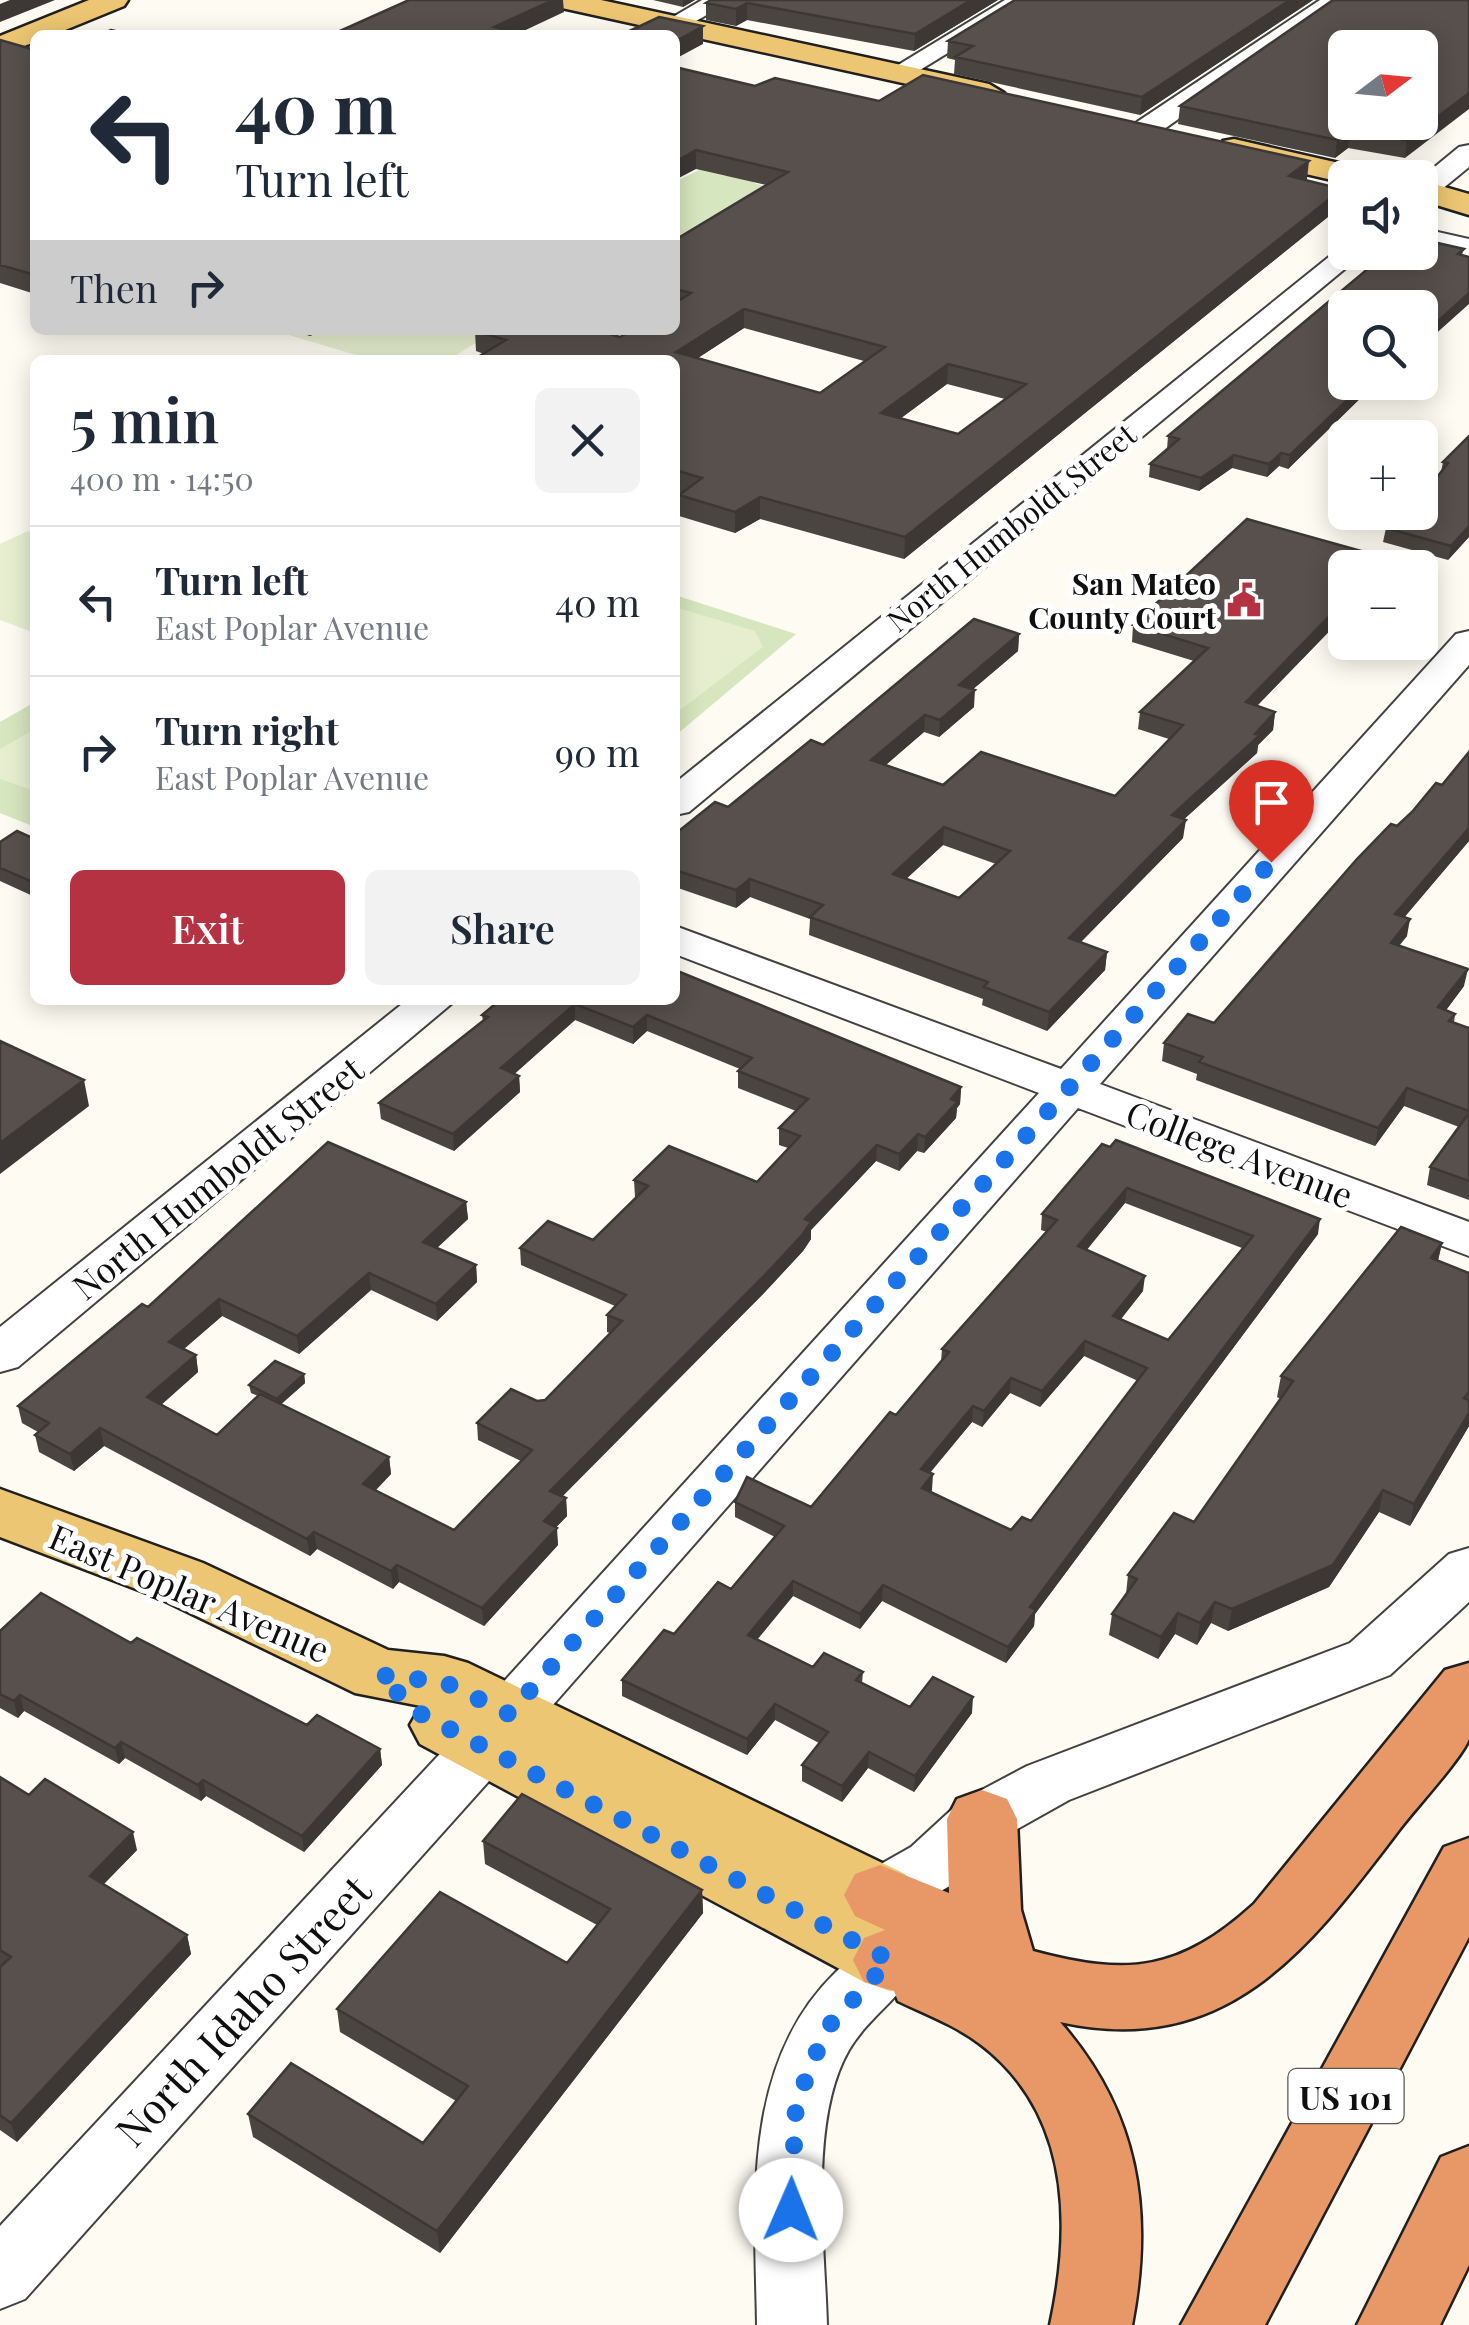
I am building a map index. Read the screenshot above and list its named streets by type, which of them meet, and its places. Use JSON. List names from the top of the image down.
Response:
{
  "streets": {
    "highway": ["US 101"],
    "main road": ["East Poplar Avenue"],
    "street": ["North Humboldt Street", "College Avenue", "North Idaho Street"]
  },
  "crossings": [
    ["College Avenue", "North Idaho Street"],
    ["East Poplar Avenue", "North Idaho Street"]
  ],
  "places": {
    "public building": ["San Mateo County Court"]
  },
  "north": "right",
  "page": {
    "map_buttons": ["+", "−"],
    "turn": ["40 m", "Turn left"],
    "then": "Then",
    "heading": ["5 min", "400 m · 14:50"],
    "list": [
      {
        "name": "Turn left",
        "note": "East Poplar Avenue",
        "value": "40 m"
      },
      {
        "name": "Turn right",
        "note": "East Poplar Avenue",
        "value": "90 m"
      }
    ],
    "buttons": ["Exit", "Share"]
  }
}
